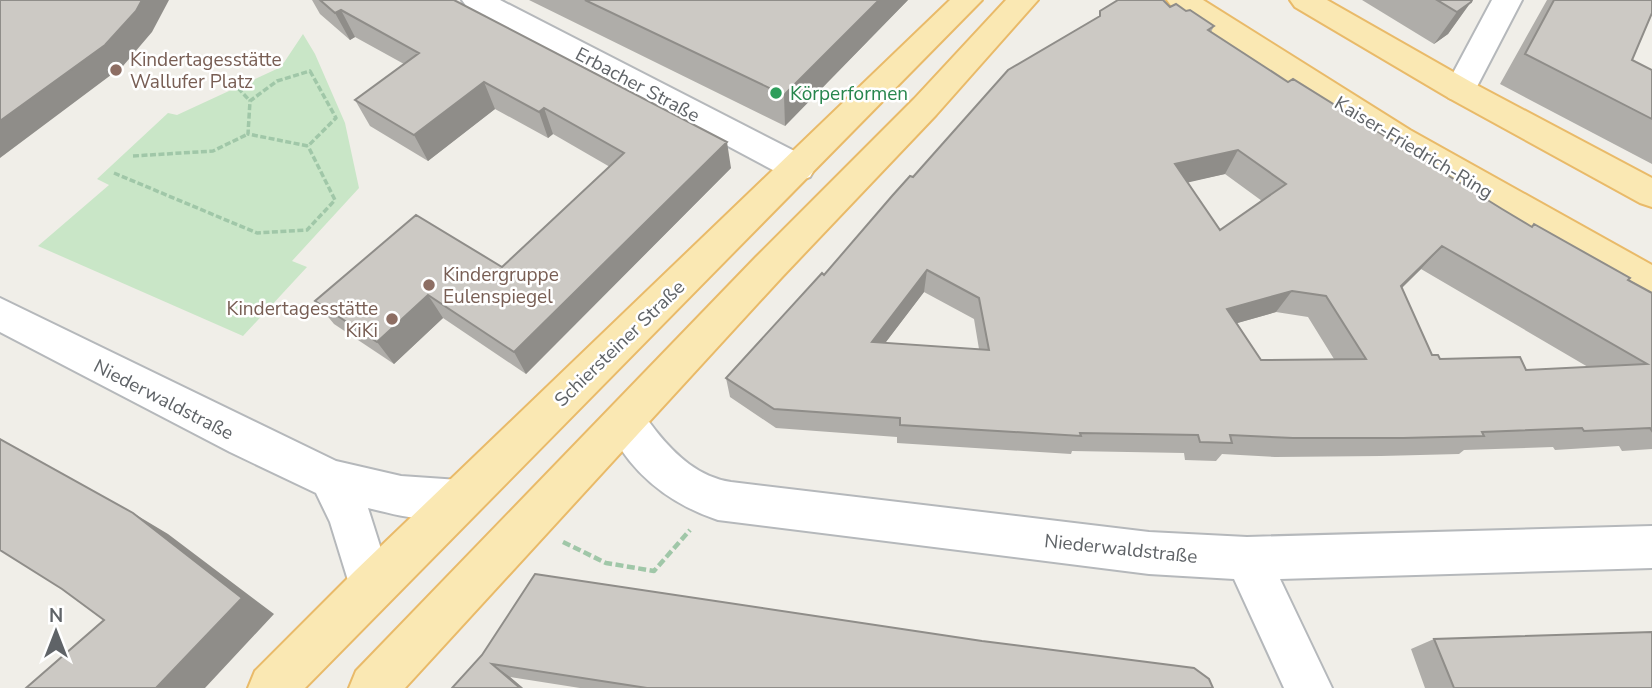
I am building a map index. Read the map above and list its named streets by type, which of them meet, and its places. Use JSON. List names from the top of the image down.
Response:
{
  "streets": {
    "main road": ["Kaiser-Friedrich-Ring", "Schiersteiner Straße"],
    "street": ["Erbacher Straße", "Niederwaldstraße"]
  },
  "crossings": [
    ["Erbacher Straße", "Schiersteiner Straße"],
    ["Schiersteiner Straße", "Niederwaldstraße"]
  ],
  "places": [
    "Kindertagesstätte Wallufer Platz",
    "Körperformen",
    "Kindergruppe Eulenspiegel",
    "Kindertagesstätte KiKi"
  ],
  "north": "top"
}
